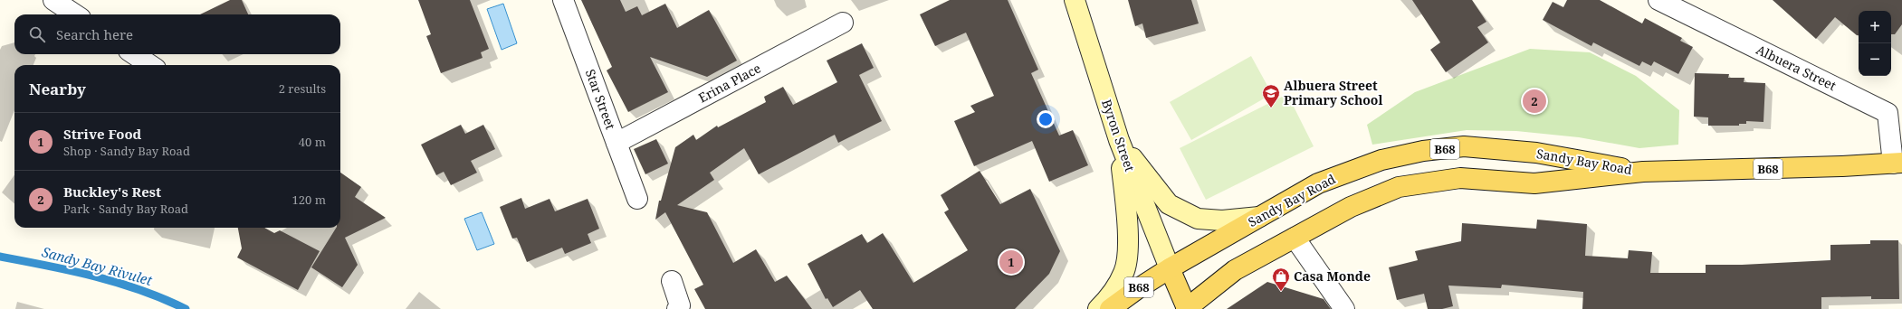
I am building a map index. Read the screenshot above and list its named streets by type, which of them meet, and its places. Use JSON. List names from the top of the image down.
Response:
{
  "streets": {
    "main road": ["B68", "Sandy Bay Road"],
    "street": [
      "Albuera Street",
      "Erina Place",
      "Star Street",
      "Byron Street"
    ]
  },
  "crossings": [
    ["Albuera Street", "Sandy Bay Road"],
    ["Erina Place", "Star Street"],
    ["Byron Street", "Sandy Bay Road"]
  ],
  "water": ["Sandy Bay Rivulet"],
  "places": {
    "school or university": ["Albuera Street Primary School"],
    "shop": ["Casa Monde"]
  },
  "page": {
    "map_buttons": ["+", "−"],
    "search": "Search here",
    "heading": ["Nearby", "2 results"],
    "pins": ["2", "1"],
    "list": [
      {
        "mark": "1",
        "name": "Strive Food",
        "note": "Shop · Sandy Bay Road",
        "value": "40 m"
      },
      {
        "mark": "2",
        "name": "Buckley's Rest",
        "note": "Park · Sandy Bay Road",
        "value": "120 m"
      }
    ]
  }
}
